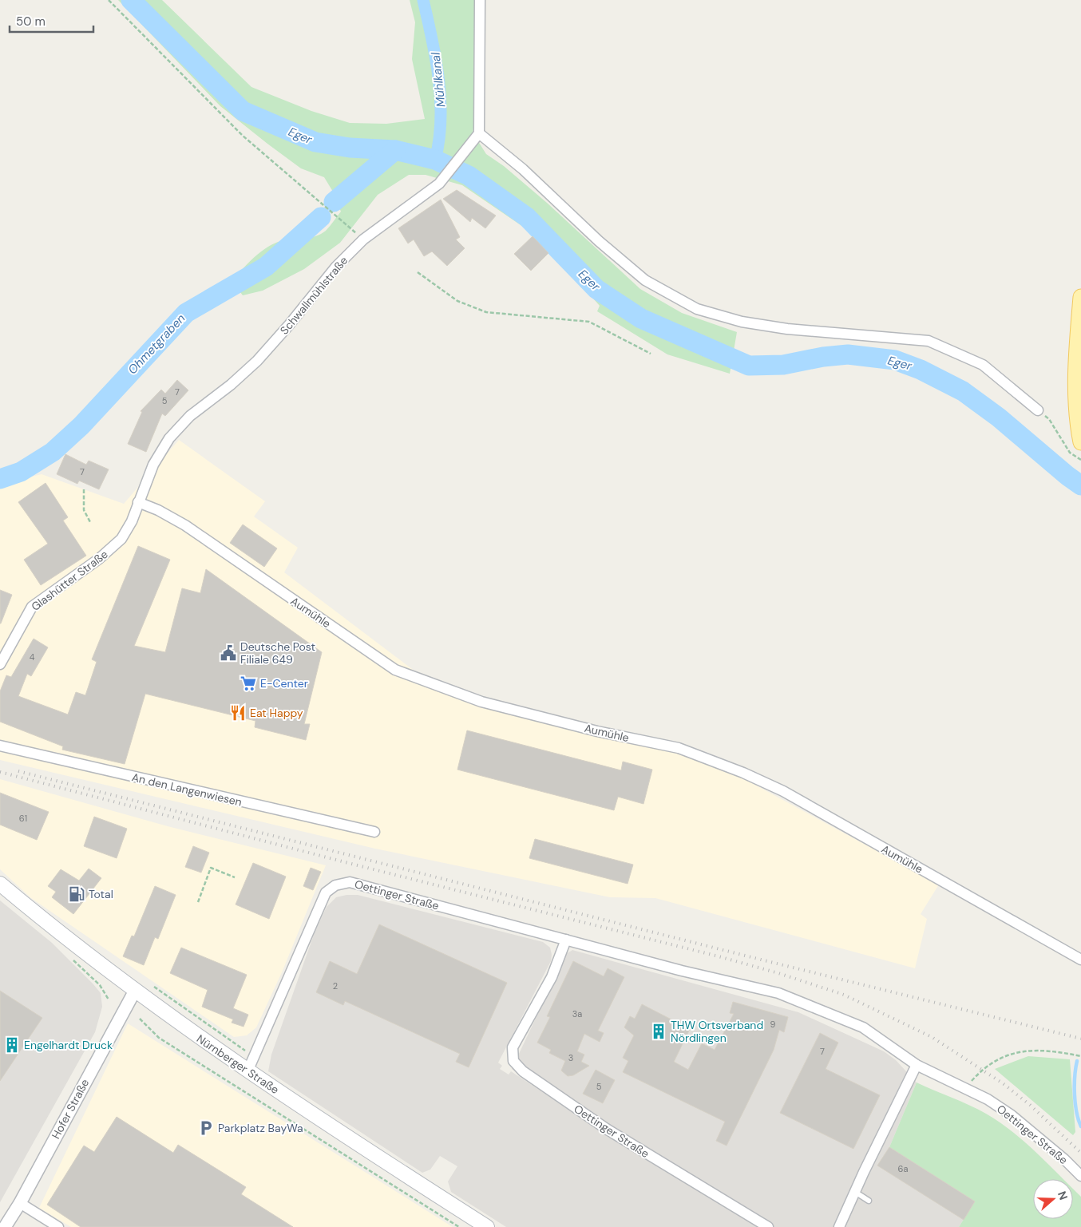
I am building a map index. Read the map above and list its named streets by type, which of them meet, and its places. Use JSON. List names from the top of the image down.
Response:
{
  "streets": {
    "main road": ["Nürnberger Straße"],
    "street": [
      "Schwallmühlstraße",
      "Glashütter Straße",
      "Aumühle",
      "An den Langenwiesen",
      "Oettinger Straße",
      "Hofer Straße"
    ]
  },
  "crossings": [
    ["Schwallmühlstraße", "Glashütter Straße"],
    ["Schwallmühlstraße", "Aumühle"],
    ["Oettinger Straße", "Nürnberger Straße"],
    ["Nürnberger Straße", "Hofer Straße"]
  ],
  "water": ["Mühlkanal", "Eger", "Ohmetgraben"],
  "places": {
    "public building": ["Deutsche Post Filiale 649"],
    "supermarket": ["E-Center"],
    "restaurant": ["Eat Happy"],
    "fuel station": ["Total"],
    "building": ["THW Ortsverband Nördlingen", "Engelhardt Druck"],
    "parking": ["Parkplatz BayWa"]
  },
  "house_numbers": [
    "7",
    "5",
    "7",
    "4",
    "61",
    "2",
    "3a",
    "9",
    "7",
    "3",
    "5",
    "6a"
  ],
  "scale_bar": "50 m",
  "north": "right"
}
